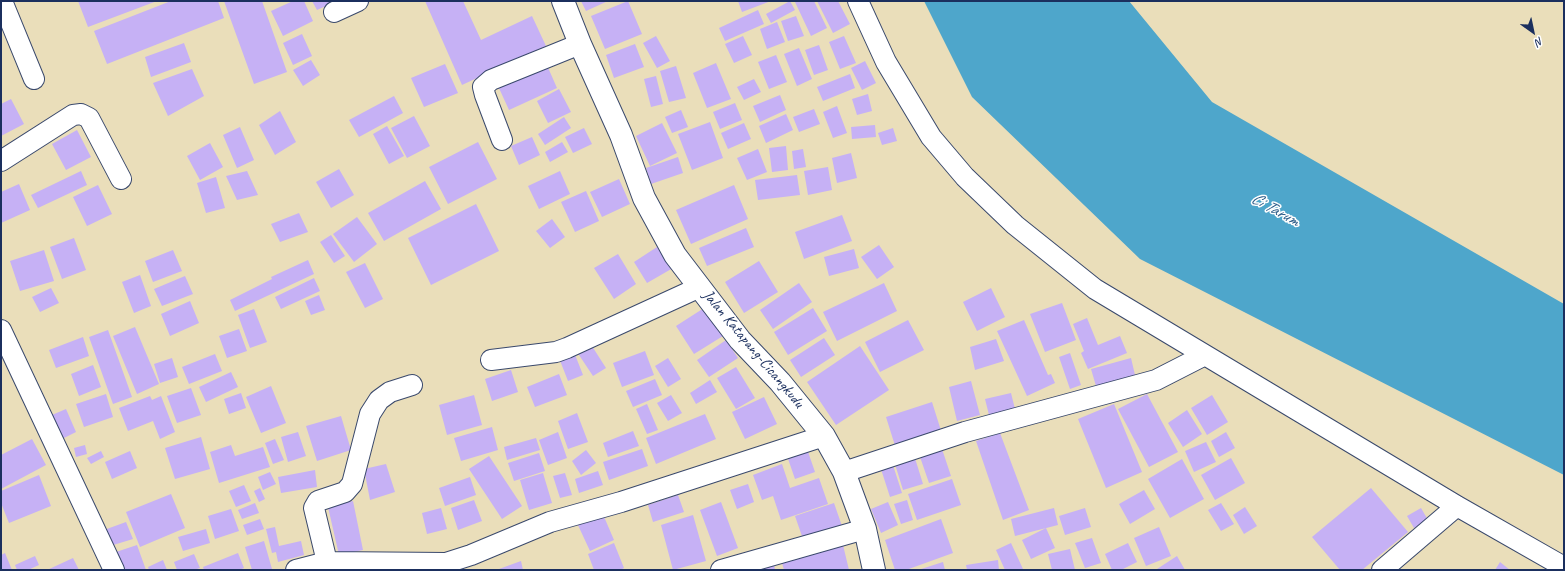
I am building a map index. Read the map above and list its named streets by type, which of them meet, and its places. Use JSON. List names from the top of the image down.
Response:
{
  "streets": {
    "street": ["Jalan Katapang-Cicangkudu"]
  },
  "water": ["Ci Tarum"],
  "north": "bottom right"
}
